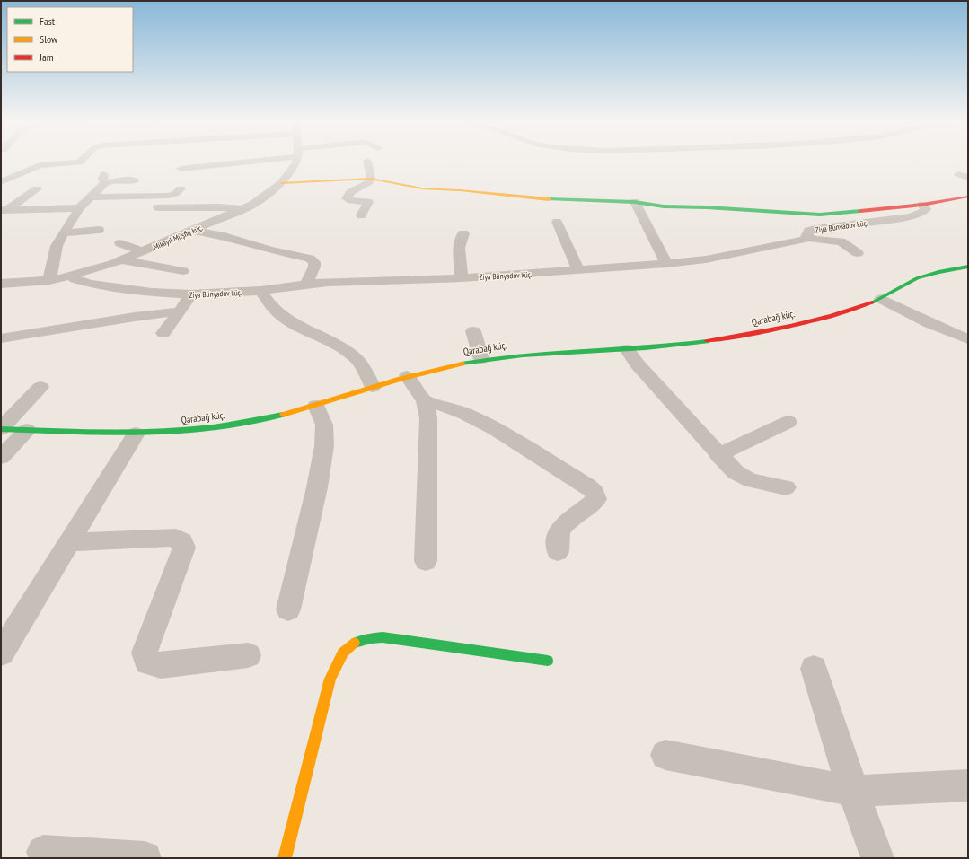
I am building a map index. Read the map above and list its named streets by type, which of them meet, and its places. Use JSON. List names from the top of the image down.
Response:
{
  "streets": {
    "street": ["Ziya Bünyadov küç.", "Mikayıl Müşfiq küç.", "Qarabağ küç."]
  },
  "crossings": [
    ["Ziya Bünyadov küç.", "Mikayıl Müşfiq küç."]
  ],
  "legend": ["Fast", "Slow", "Jam"]
}
